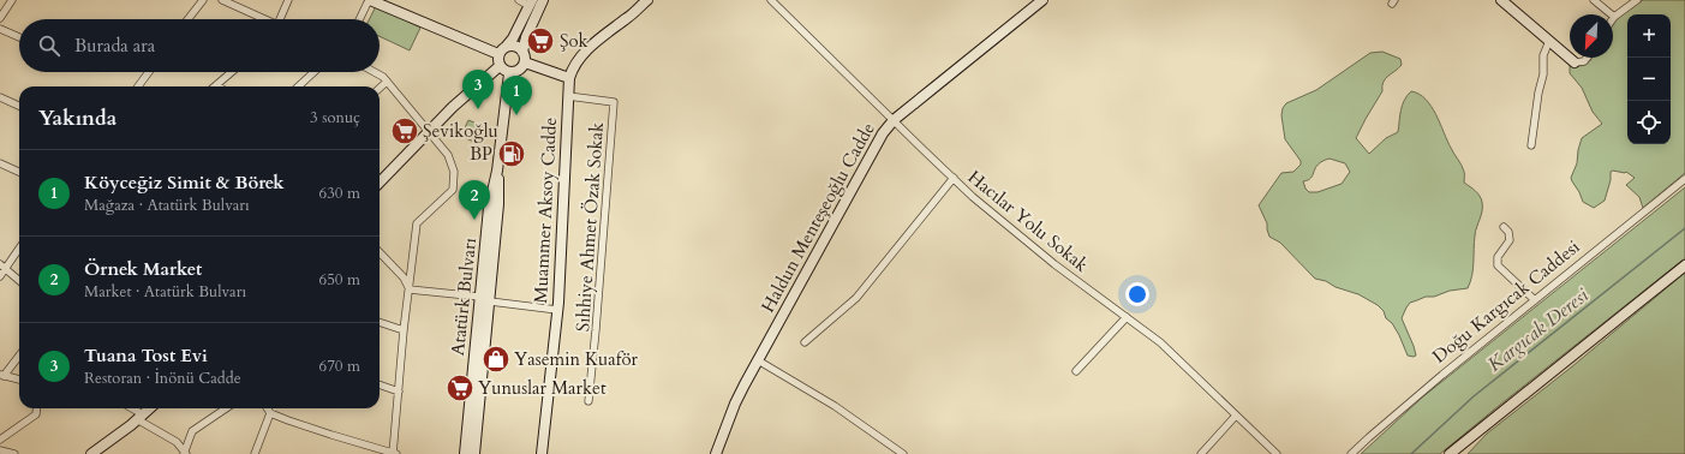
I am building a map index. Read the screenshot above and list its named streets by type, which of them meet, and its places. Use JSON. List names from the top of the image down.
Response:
{
  "streets": {
    "street": [
      "Muammer Aksoy Cadde",
      "Haldun Menteşeoğlu Cadde",
      "Hacılar Yolu Sokak",
      "Sıhhiye Ahmet Özak Sokak",
      "Atatürk Bulvarı",
      "Doğu Kargıcak Caddesi"
    ]
  },
  "crossings": [
    ["Muammer Aksoy Cadde", "Sıhhiye Ahmet Özak Sokak"],
    ["Haldun Menteşeoğlu Cadde", "Hacılar Yolu Sokak"]
  ],
  "water": ["Kargıcak Deresi"],
  "places": {
    "supermarket": ["Şok", "Şevikoğlu", "Yunuslar Market"],
    "fuel station": ["BP"],
    "shop": ["Yasemin Kuaför"]
  },
  "north": "bottom left",
  "page": {
    "map_buttons": ["+", "−"],
    "search": "Burada ara",
    "pins": ["3", "1", "2"],
    "heading": ["Yakında", "3 sonuç"],
    "list": [
      {
        "mark": "1",
        "name": "Köyceğiz Simit & Börek",
        "note": "Mağaza · Atatürk Bulvarı",
        "value": "630 m"
      },
      {
        "mark": "2",
        "name": "Örnek Market",
        "note": "Market · Atatürk Bulvarı",
        "value": "650 m"
      },
      {
        "mark": "3",
        "name": "Tuana Tost Evi",
        "note": "Restoran · İnönü Cadde",
        "value": "670 m"
      }
    ]
  }
}
